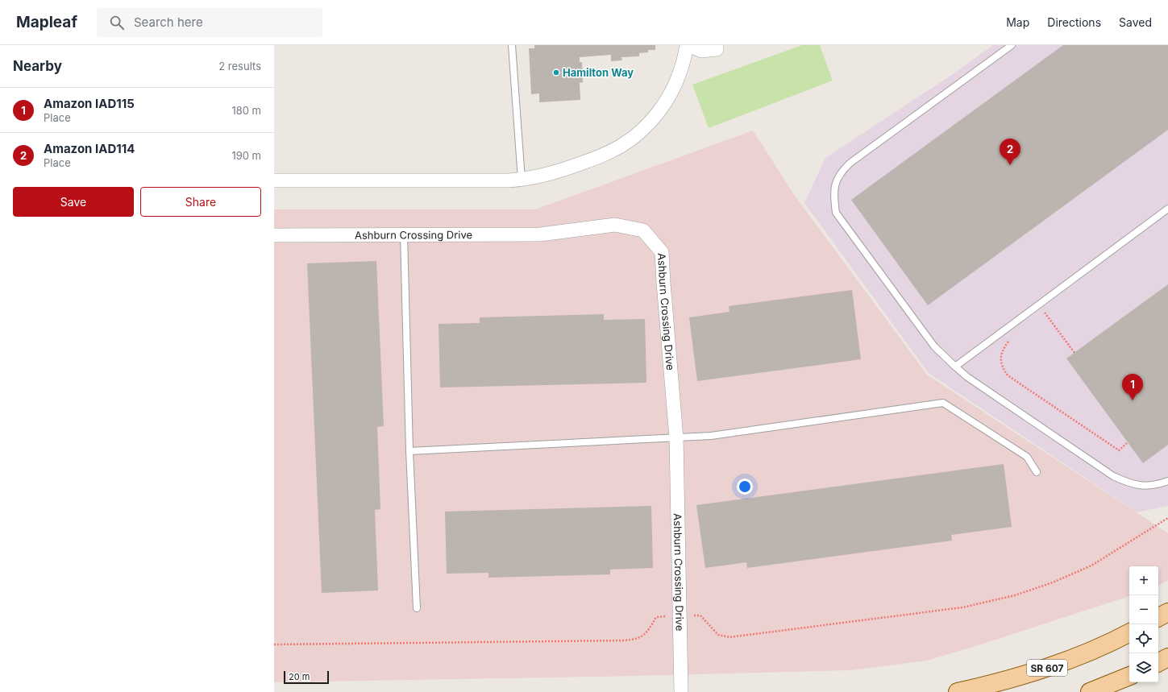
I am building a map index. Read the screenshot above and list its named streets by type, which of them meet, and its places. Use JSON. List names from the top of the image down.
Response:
{
  "streets": {
    "main road": ["SR 607"],
    "street": ["Ashburn Crossing Drive"]
  },
  "places": ["Hamilton Way"],
  "scale_bar": "20 m",
  "page": {
    "header": "Mapleaf",
    "search": "Search here",
    "nav": ["Map", "Directions", "Saved"],
    "heading": ["Nearby", "2 results"],
    "list": [
      {
        "mark": "1",
        "name": "Amazon IAD115",
        "note": "Place",
        "value": "180 m"
      },
      {
        "mark": "2",
        "name": "Amazon IAD114",
        "note": "Place",
        "value": "190 m"
      }
    ],
    "pins": ["2", "1"],
    "buttons": ["Save", "Share"],
    "map_buttons": ["+", "−"],
    "scale": "20 m"
  }
}
